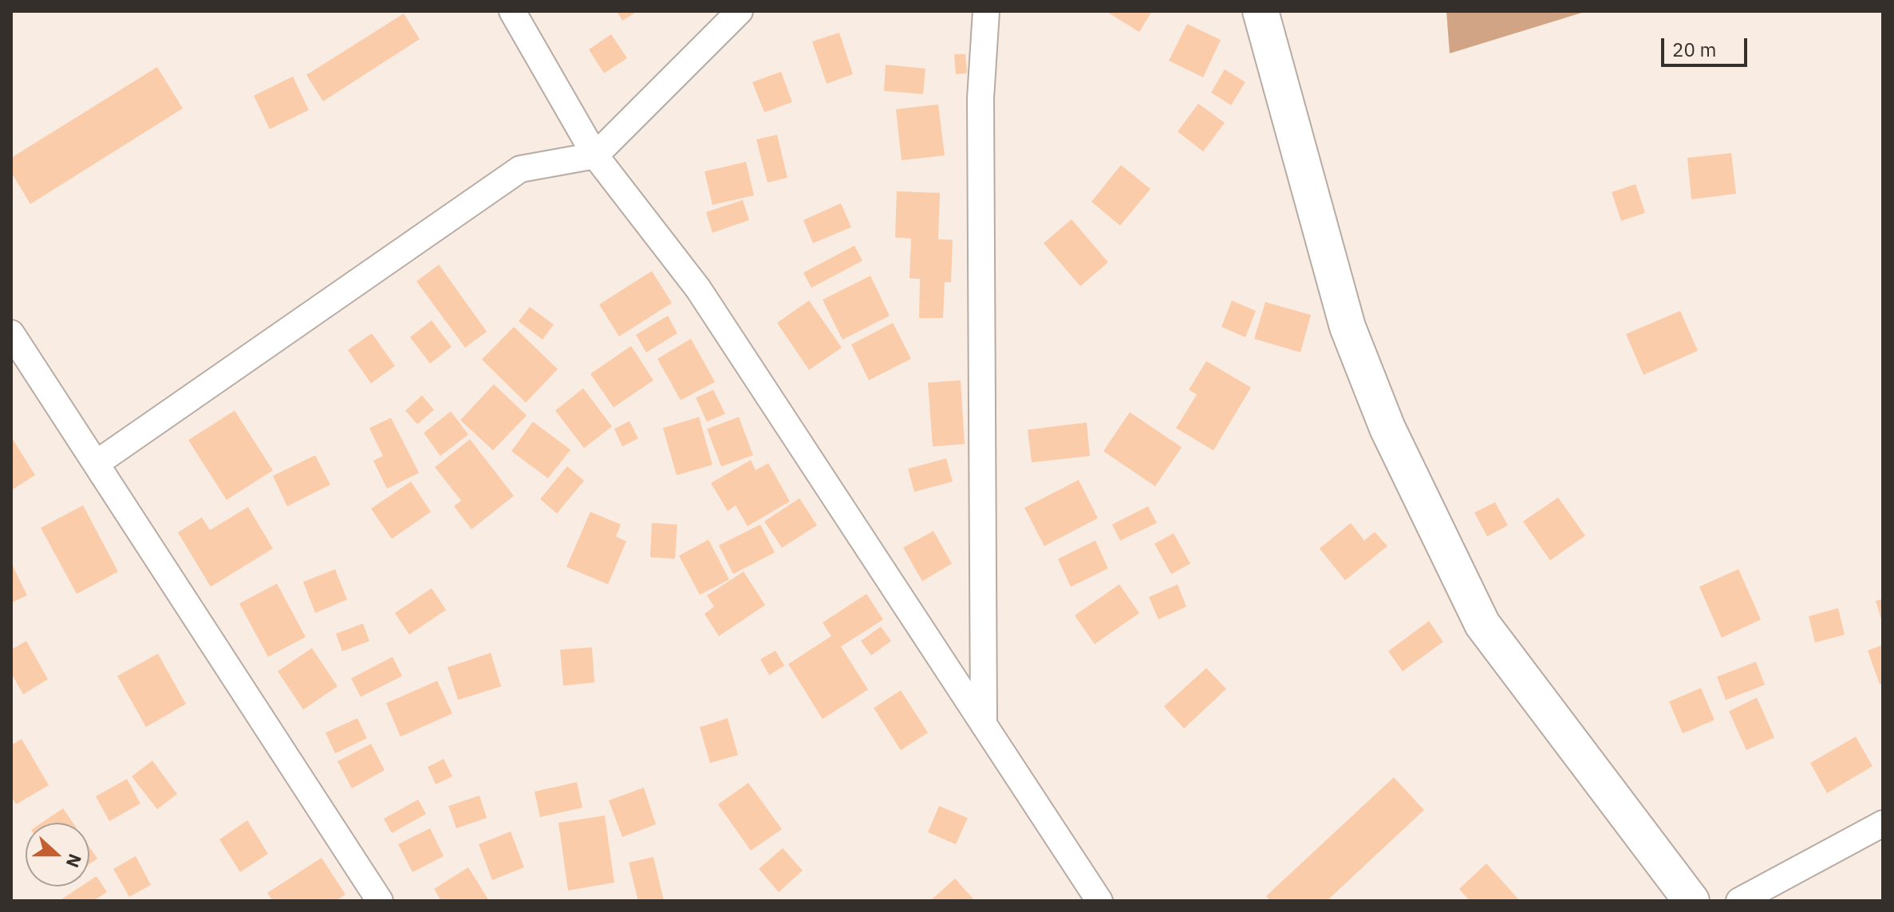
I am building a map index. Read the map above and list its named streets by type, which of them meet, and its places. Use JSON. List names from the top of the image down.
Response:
{
  "scale_bar": "20 m",
  "north": "right"
}
